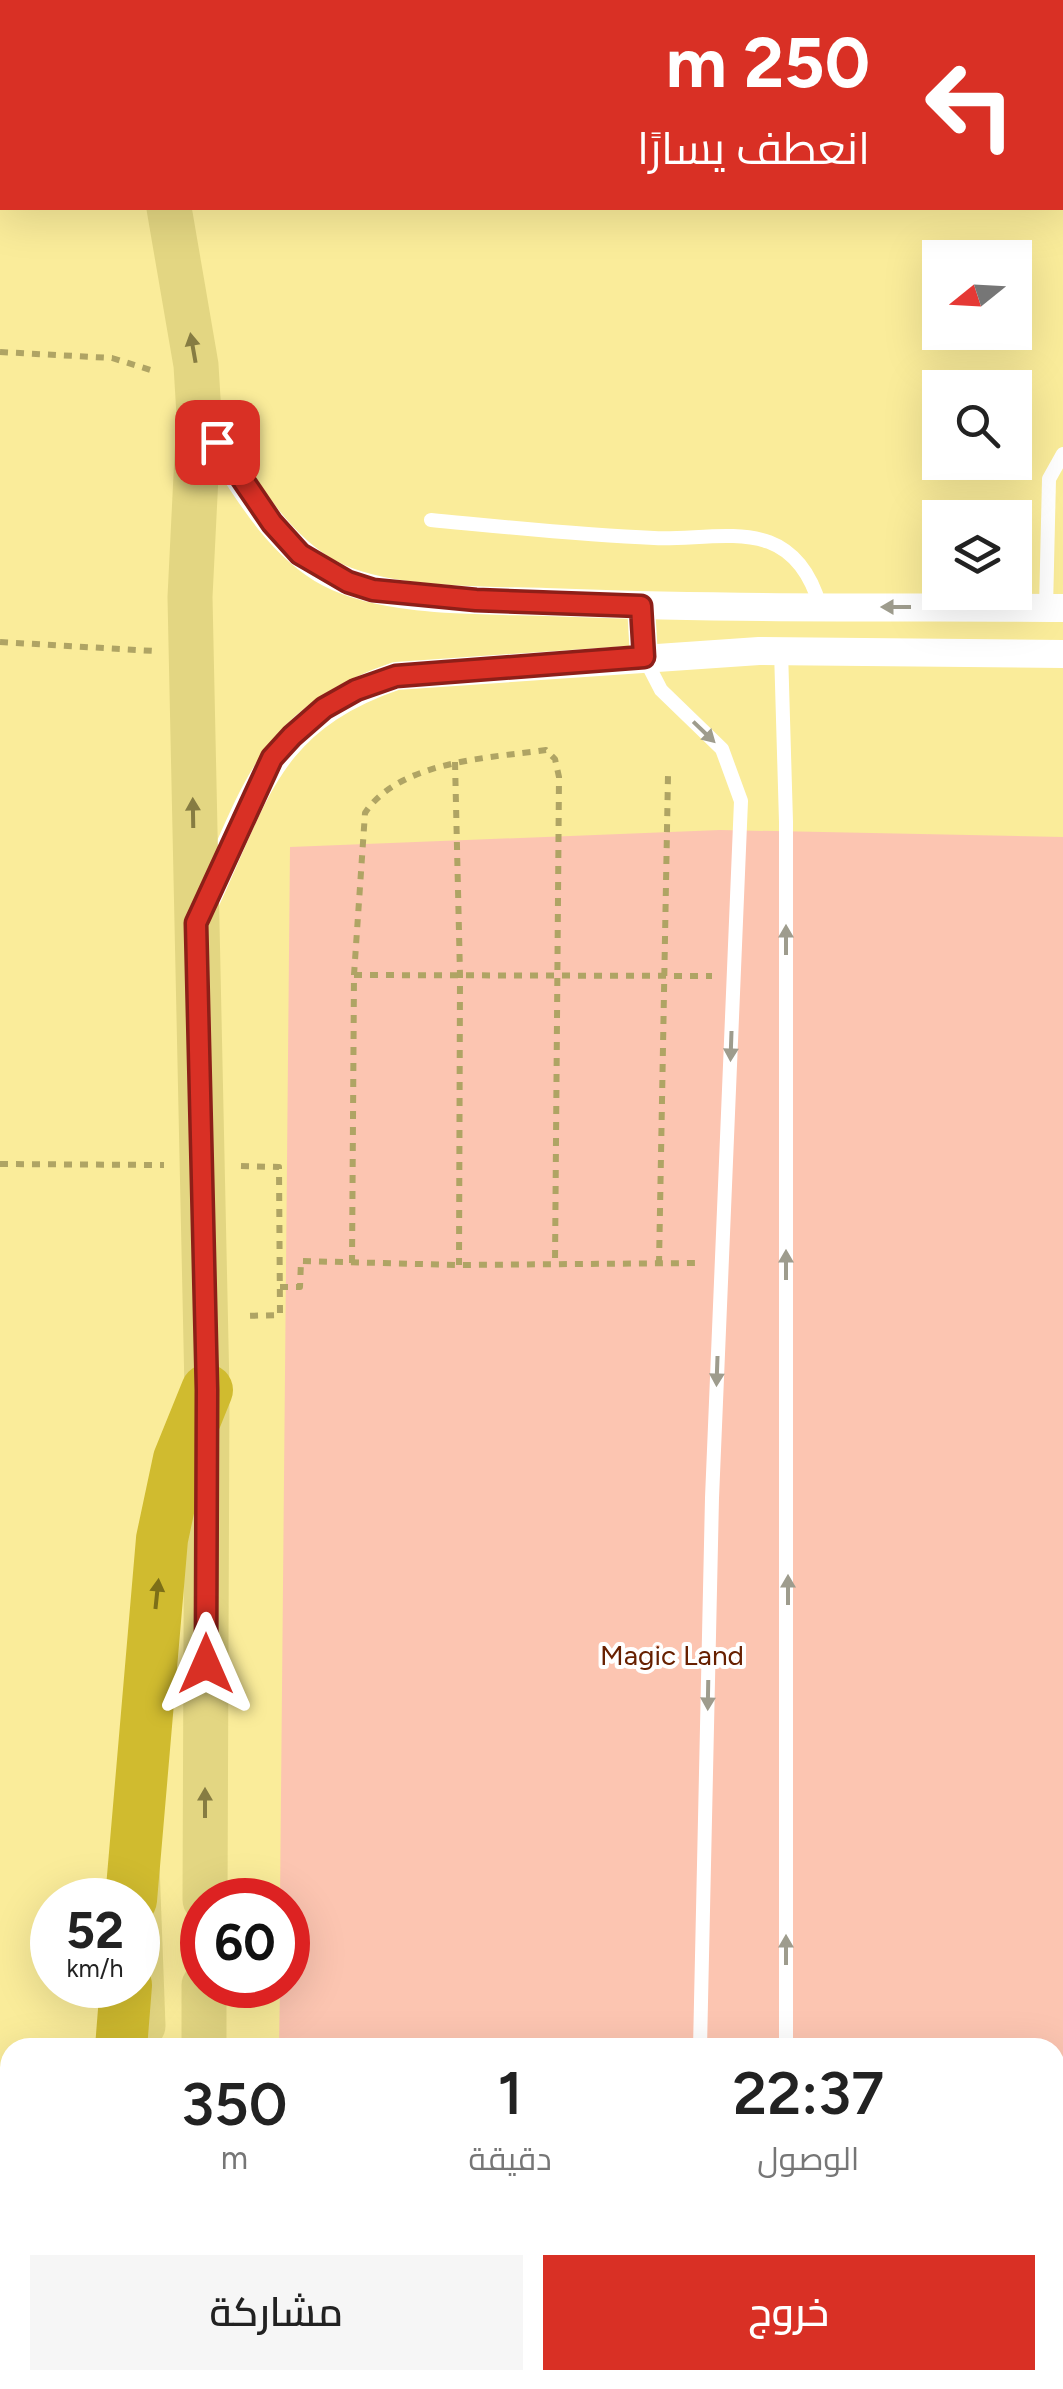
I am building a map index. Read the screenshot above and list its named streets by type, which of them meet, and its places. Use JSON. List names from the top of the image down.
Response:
{
  "parks": ["Magic Land"],
  "north": "left",
  "page": {
    "turn": ["250 m", "انعطف يسارًا"],
    "speed": "52 km/h",
    "limit": "60",
    "eta": [
      "22:37",
      "الوصول",
      "1",
      "دقيقة",
      "350",
      "m"
    ],
    "buttons": ["خروج", "مشاركة"]
  }
}
